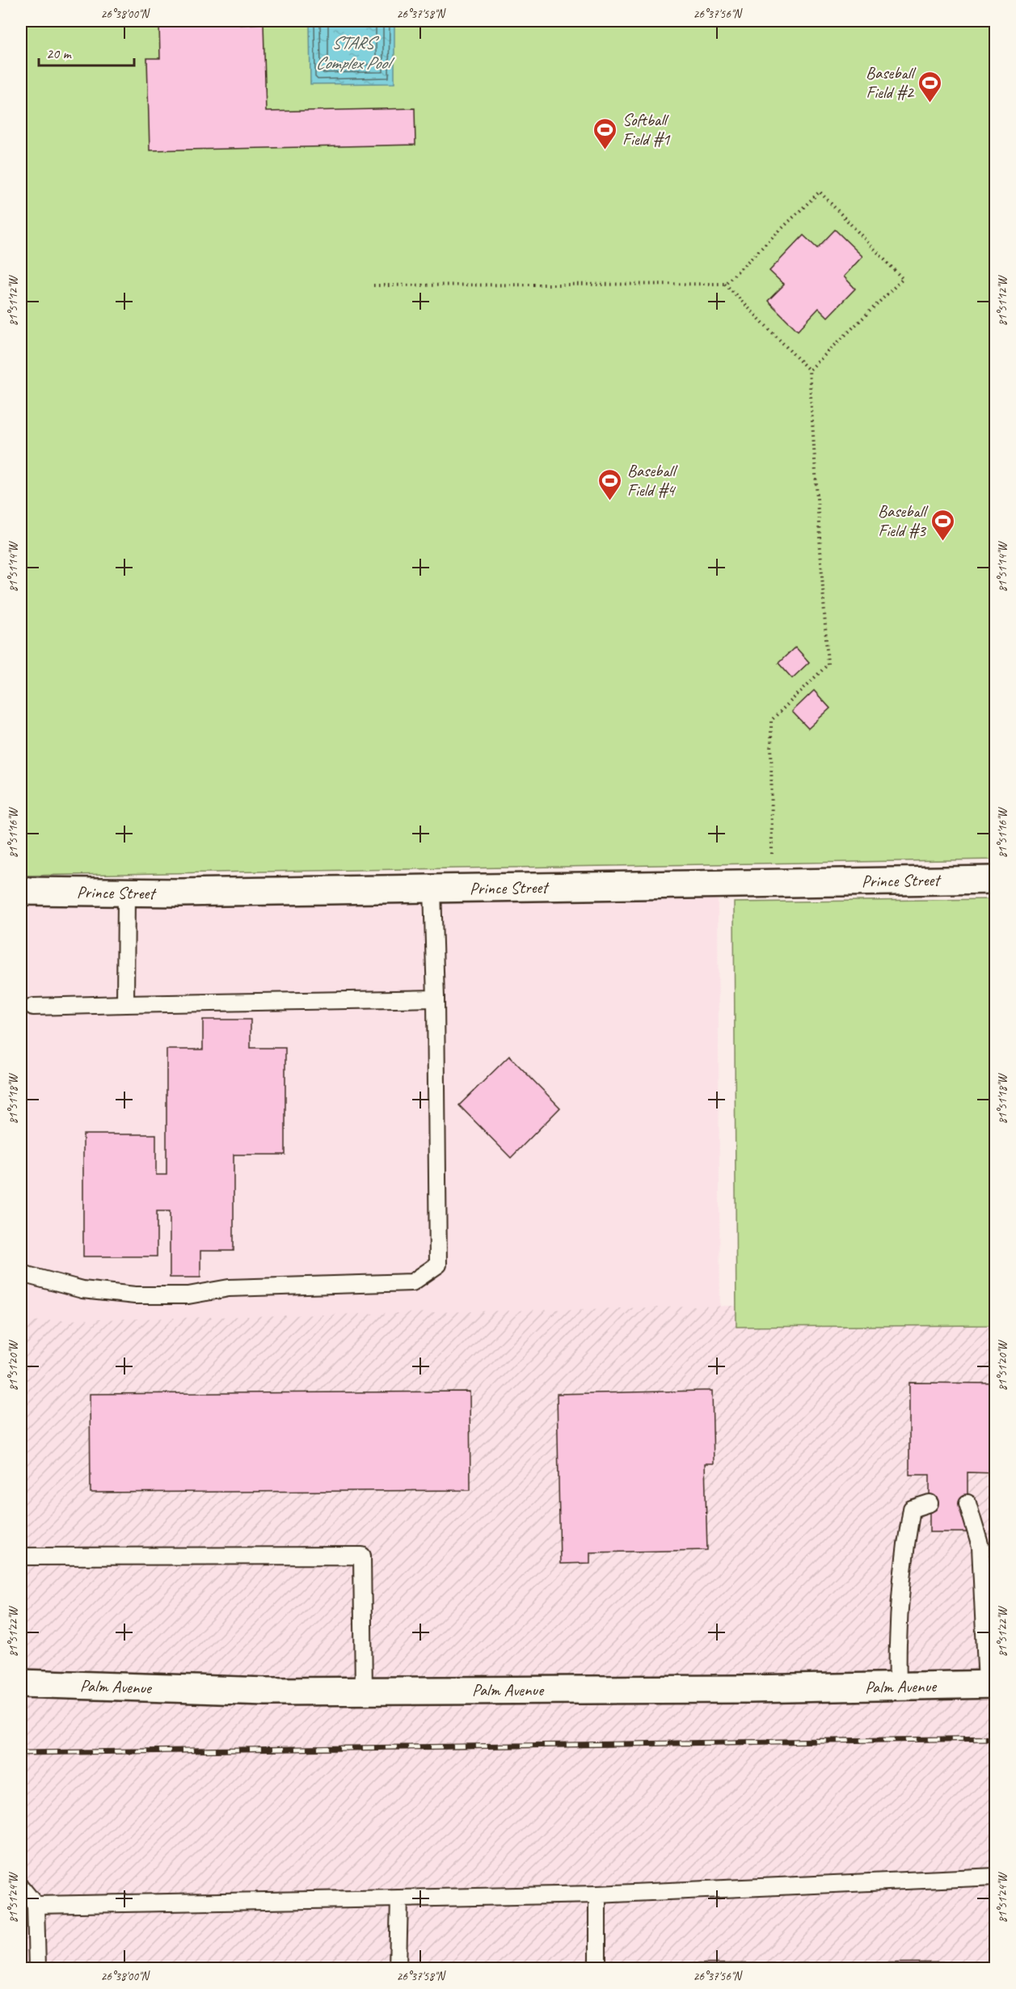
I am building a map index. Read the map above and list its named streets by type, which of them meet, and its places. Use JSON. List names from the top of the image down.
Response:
{
  "streets": {
    "street": ["Prince Street", "Palm Avenue"]
  },
  "water": ["STARS Complex Pool"],
  "places": {
    "sports": [
      "Baseball Field #2",
      "Softball Field #1",
      "Baseball Field #4",
      "Baseball Field #3"
    ]
  },
  "scale_bar": "20 m",
  "coordinates": [
    "26°38'00\"N",
    "26°37'58\"N",
    "26°37'56\"N",
    "81°51'12\"W",
    "81°51'14\"W",
    "81°51'16\"W",
    "81°51'18\"W",
    "81°51'20\"W",
    "81°51'22\"W",
    "81°51'24\"W"
  ]
}
